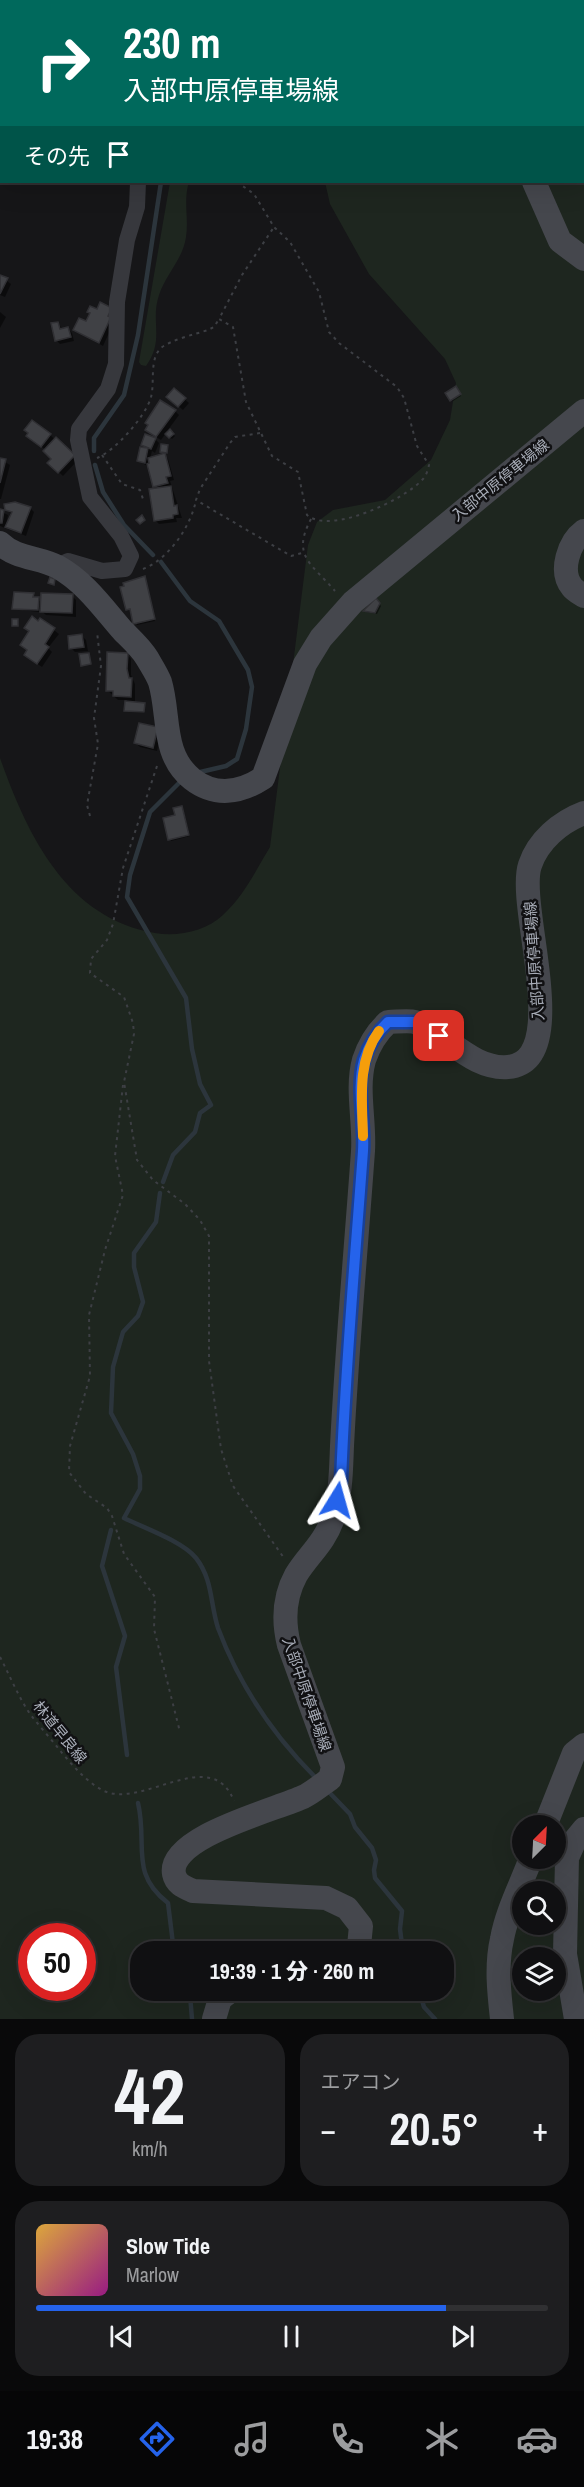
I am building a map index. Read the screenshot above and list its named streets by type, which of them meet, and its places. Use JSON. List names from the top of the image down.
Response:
{
  "streets": {
    "main road": ["入部中原停車場線"],
    "path": ["林道早良線"]
  },
  "crossings": [
    ["入部中原停車場線", "林道早良線"]
  ],
  "north": "top right",
  "page": {
    "turn": ["230 m", "入部中原停車場線"],
    "then": "その先",
    "limit": "50",
    "trip": "19:39 · 1 分 · 260 m",
    "tile": [
      ["42", "km/h"],
      "エアコン"
    ],
    "heat": ["−", "20.5°", "+"],
    "song": ["Slow Tide", "Marlow"],
    "tabs": "19:38"
  }
}
